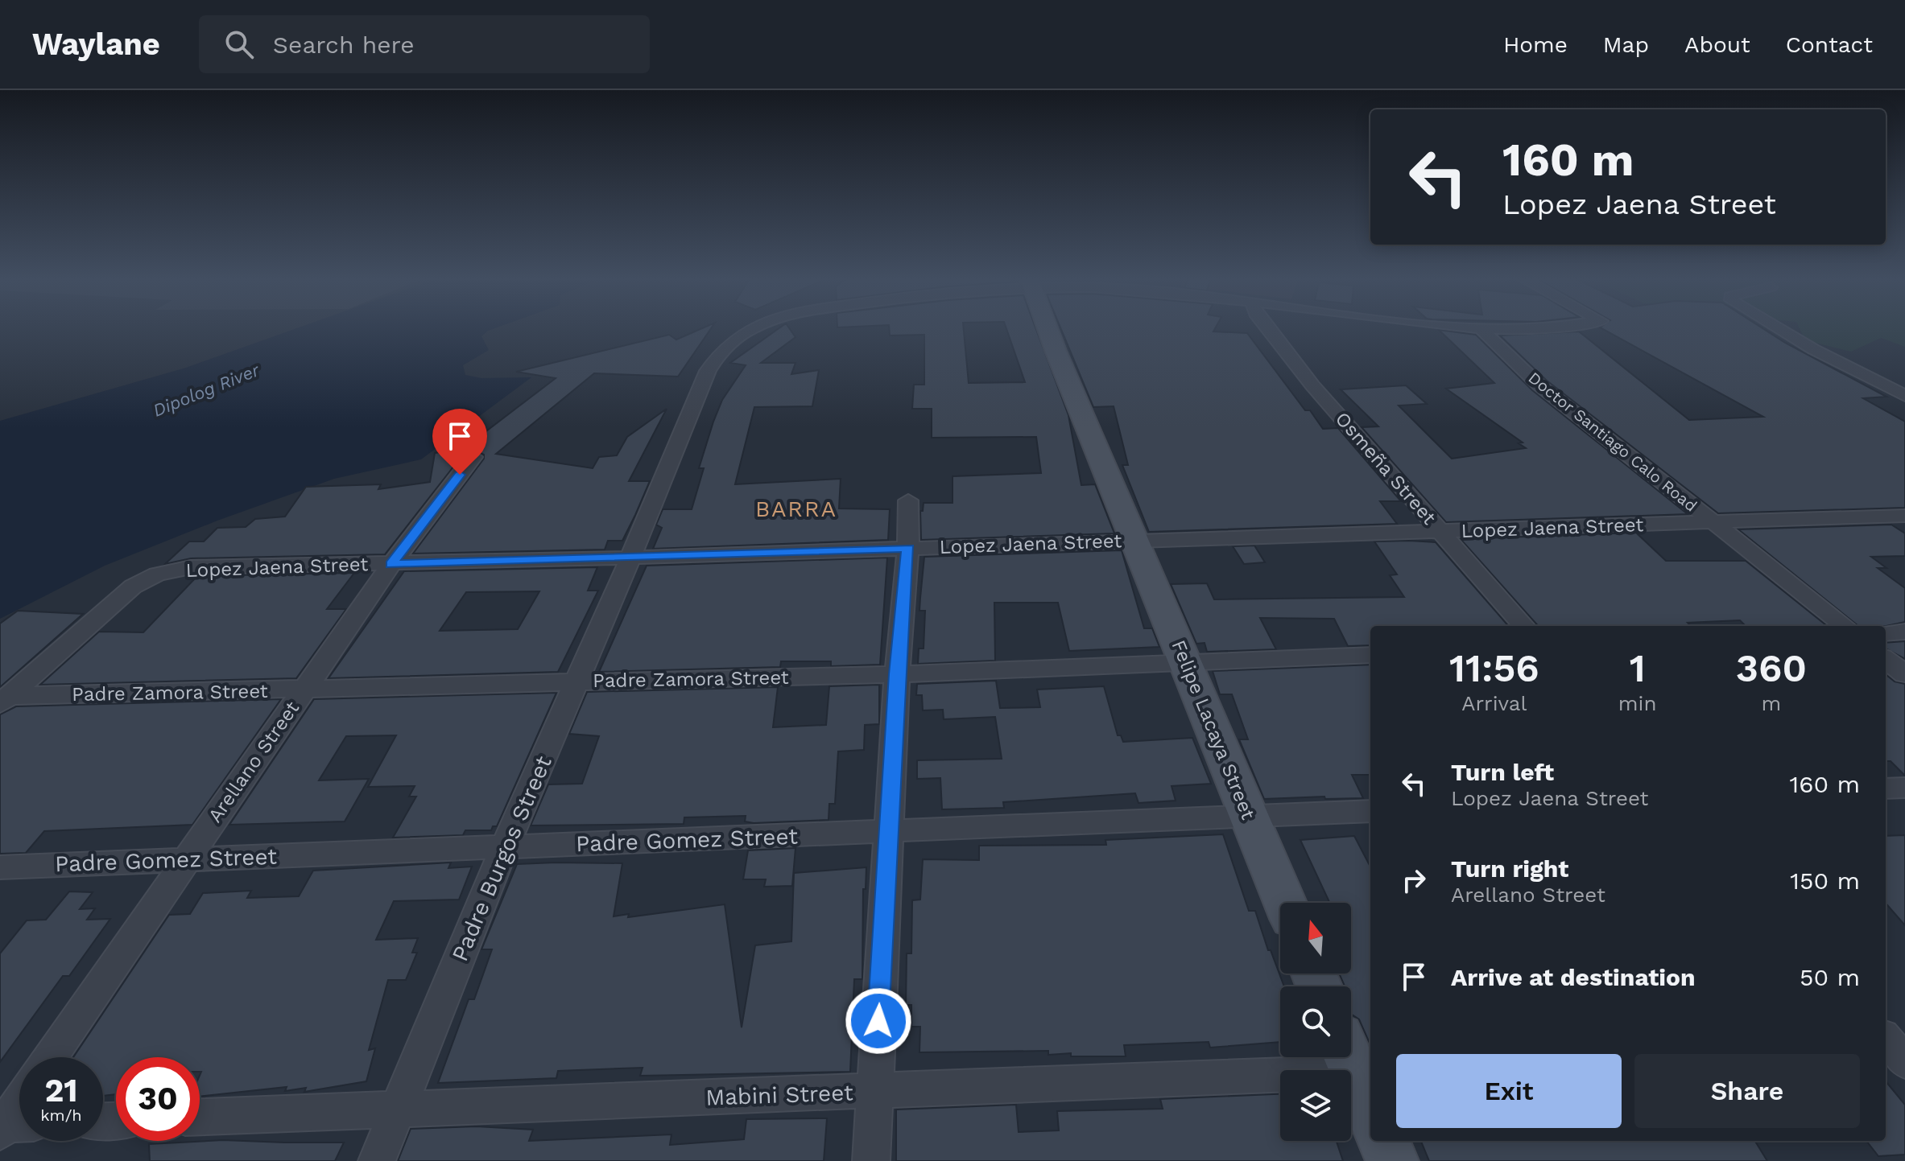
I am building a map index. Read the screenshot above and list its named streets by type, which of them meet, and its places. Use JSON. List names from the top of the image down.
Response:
{
  "streets": {
    "main road": ["Felipe Lacaya Street"],
    "street": [
      "Doctor Santiago Calo Road",
      "Osmeña Street",
      "Lopez Jaena Street",
      "Padre Zamora Street",
      "Arellano Street",
      "Padre Gomez Street",
      "Padre Burgos Street",
      "Mabini Street"
    ]
  },
  "crossings": [
    ["Doctor Santiago Calo Road", "Lopez Jaena Street"],
    ["Osmeña Street", "Lopez Jaena Street"],
    ["Lopez Jaena Street", "Padre Zamora Street"],
    ["Lopez Jaena Street", "Felipe Lacaya Street"],
    ["Lopez Jaena Street", "Arellano Street"],
    ["Lopez Jaena Street", "Padre Burgos Street"],
    ["Padre Zamora Street", "Felipe Lacaya Street"],
    ["Padre Zamora Street", "Arellano Street"],
    ["Padre Zamora Street", "Padre Burgos Street"],
    ["Felipe Lacaya Street", "Padre Gomez Street"],
    ["Arellano Street", "Padre Gomez Street"],
    ["Padre Gomez Street", "Padre Burgos Street"],
    ["Padre Burgos Street", "Mabini Street"]
  ],
  "districts": ["BARRA"],
  "water": ["Dipolog River"],
  "north": "top",
  "page": {
    "header": "Waylane",
    "search": "Search here",
    "nav": [
      "Home",
      "Map",
      "About",
      "Contact"
    ],
    "turn": ["160 m", "Lopez Jaena Street"],
    "eta": [
      "11:56",
      "Arrival",
      "1",
      "min",
      "360",
      "m"
    ],
    "list": [
      {
        "name": "Turn left",
        "note": "Lopez Jaena Street",
        "value": "160 m"
      },
      {
        "name": "Turn right",
        "note": "Arellano Street",
        "value": "150 m"
      },
      {
        "name": "Arrive at destination",
        "value": "50 m"
      }
    ],
    "buttons": ["Exit", "Share"],
    "speed": "21 km/h",
    "limit": "30"
  }
}
